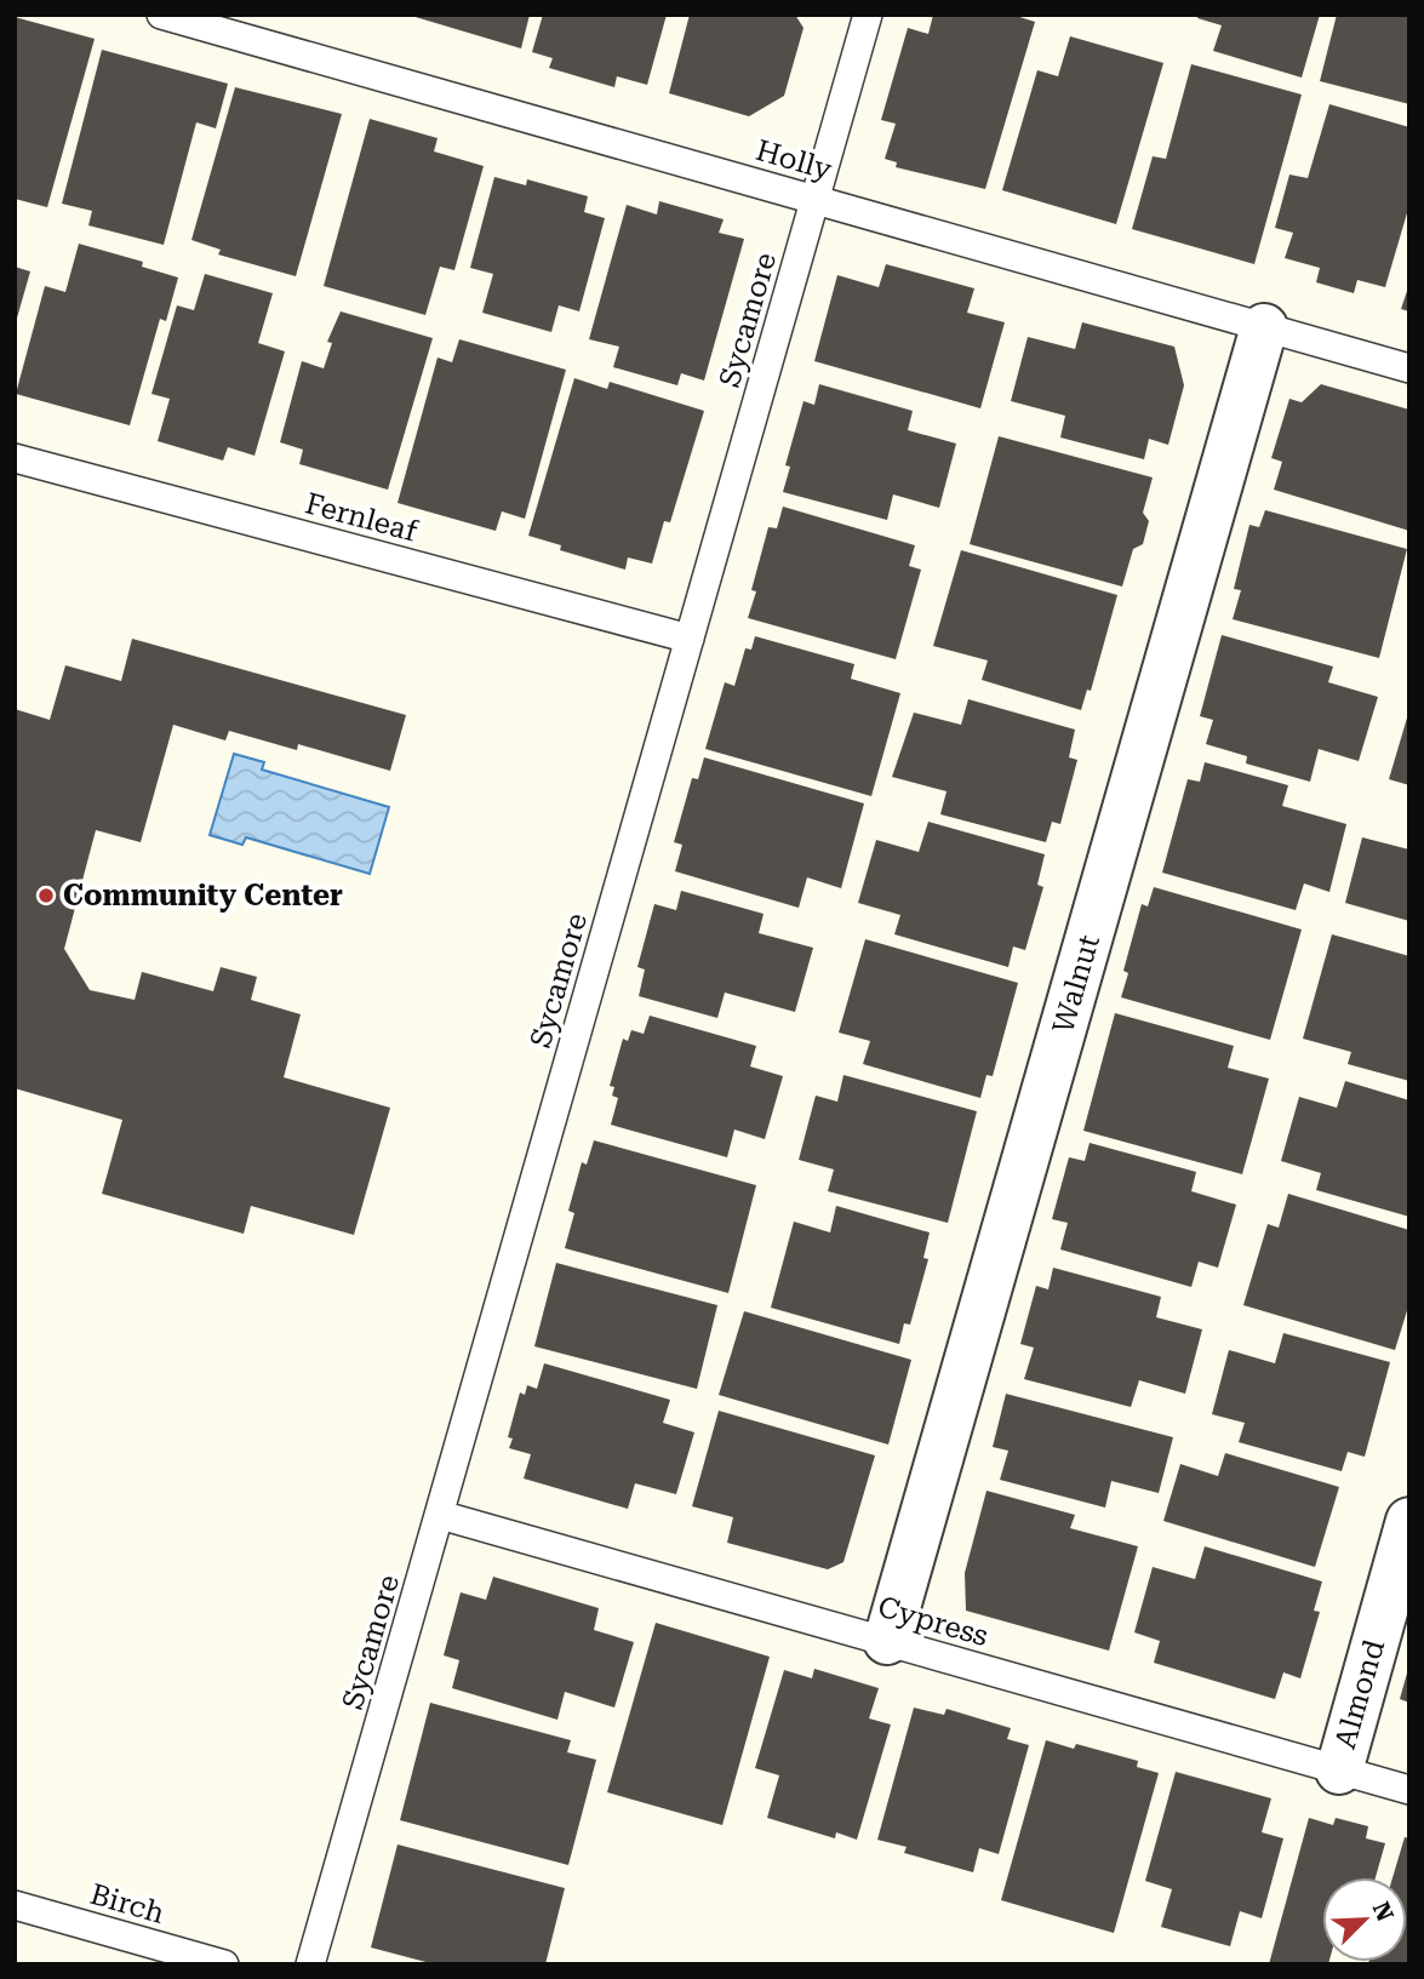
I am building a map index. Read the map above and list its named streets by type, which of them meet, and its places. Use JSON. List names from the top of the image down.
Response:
{
  "streets": {
    "street": ["Walnut", "Almond"],
    "lane": [
      "Holly",
      "Sycamore",
      "Fernleaf",
      "Cypress",
      "Birch"
    ]
  },
  "crossings": [
    ["Holly", "Sycamore"],
    ["Holly", "Walnut"],
    ["Sycamore", "Fernleaf"],
    ["Sycamore", "Cypress"],
    ["Walnut", "Cypress"],
    ["Cypress", "Almond"]
  ],
  "places": ["Community Center"],
  "north": "top right"
}
